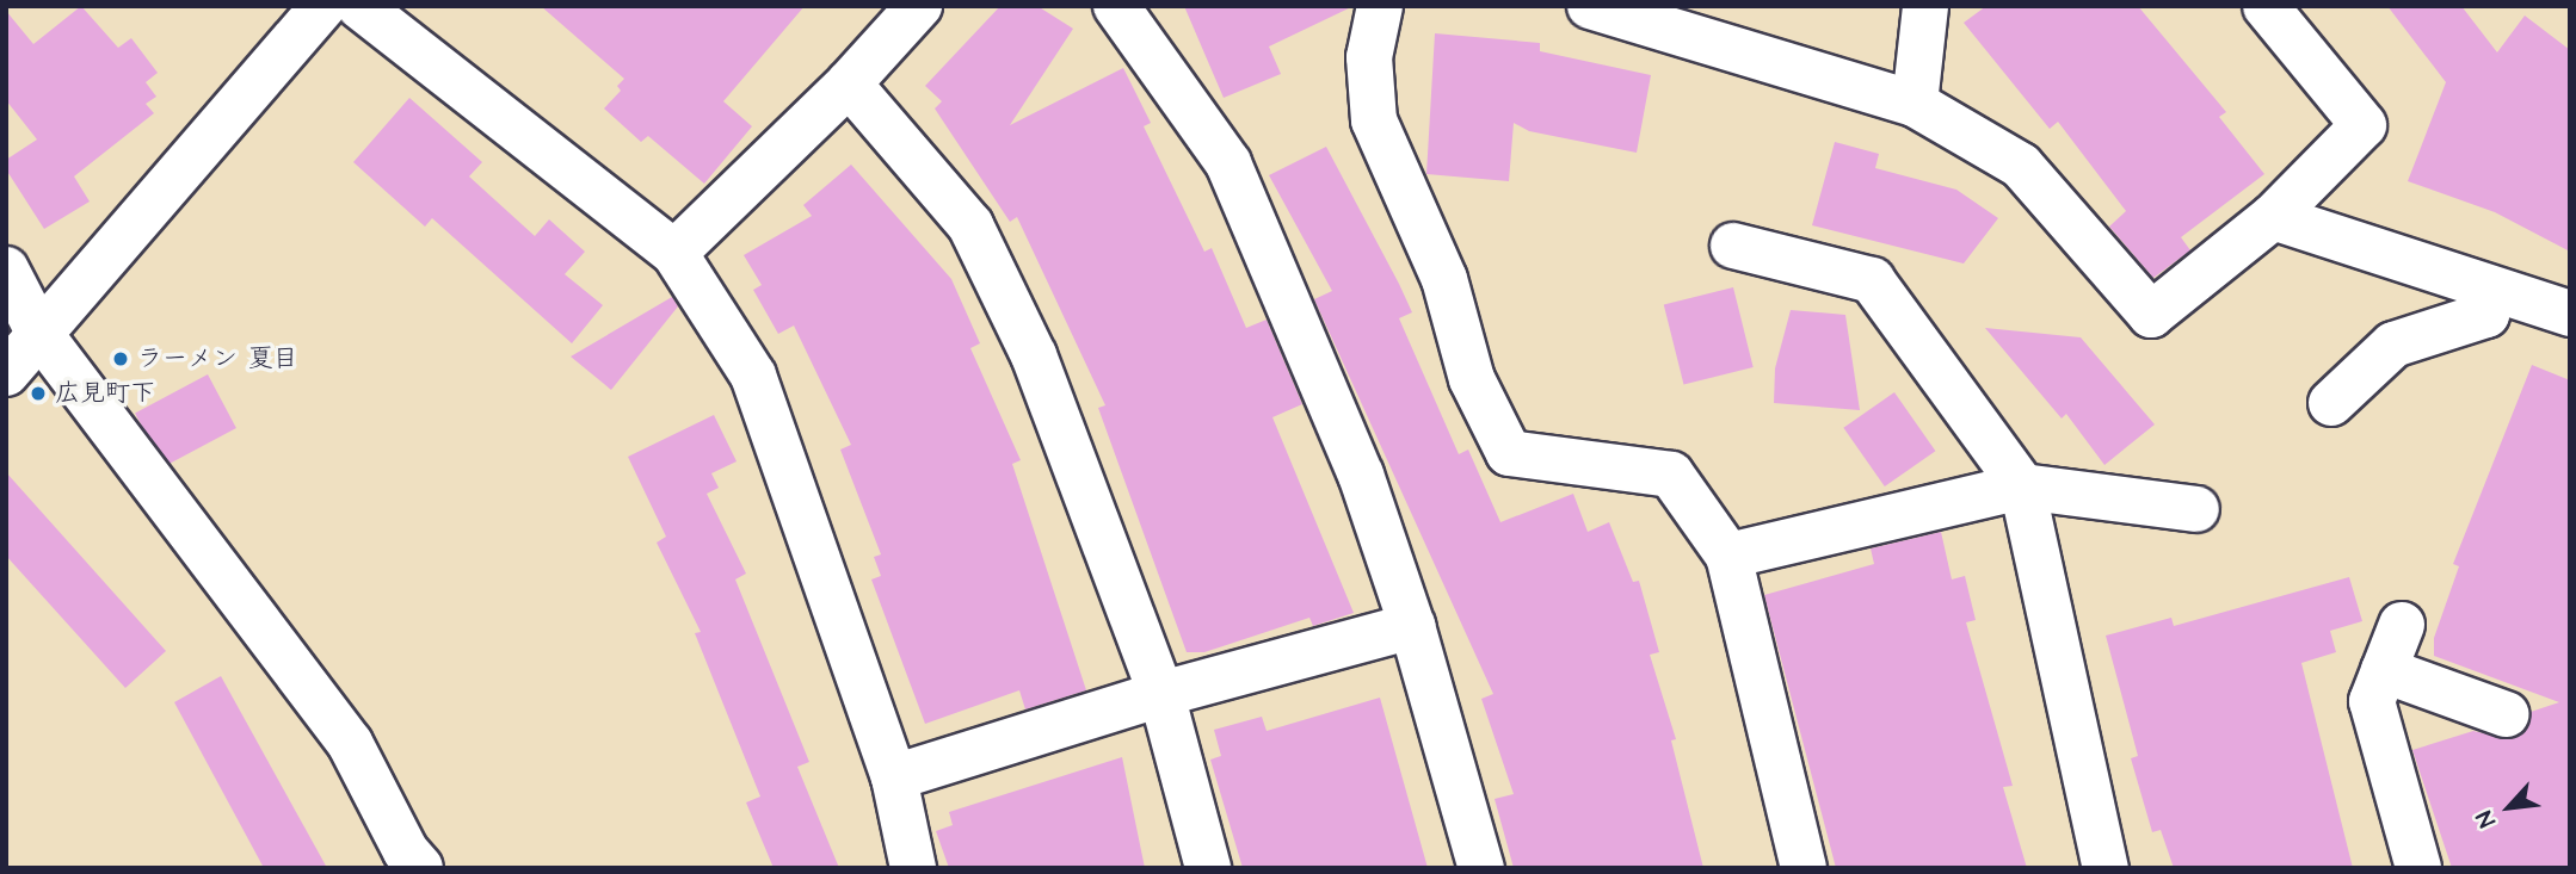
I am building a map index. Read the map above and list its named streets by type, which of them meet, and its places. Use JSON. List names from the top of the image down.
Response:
{
  "places": ["ラーメン 夏目", "広見町下"],
  "north": "bottom left"
}
